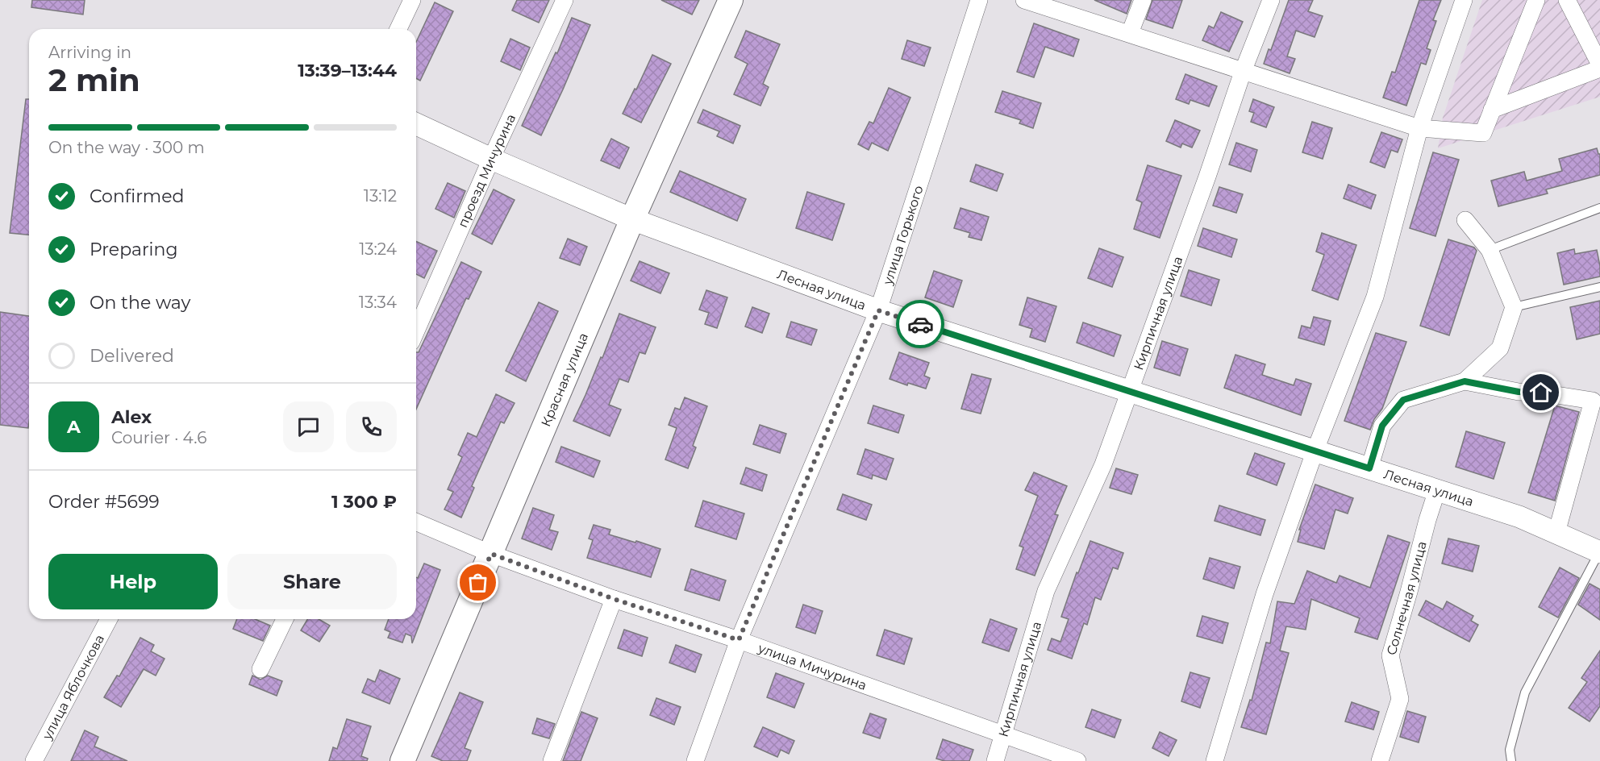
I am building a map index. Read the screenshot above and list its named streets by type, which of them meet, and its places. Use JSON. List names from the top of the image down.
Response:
{
  "streets": {
    "main road": ["Красная улица"],
    "street": [
      "проезд Мичурина",
      "улица Горького",
      "Лесная улица",
      "Кирпичная улица",
      "Солнечная улица",
      "улица Мичурина",
      "улица Яблочкова"
    ]
  },
  "crossings": [
    ["проезд Мичурина", "Лесная улица"],
    ["улица Горького", "Лесная улица"],
    ["улица Горького", "улица Мичурина"],
    ["Лесная улица", "Кирпичная улица"],
    ["Лесная улица", "Красная улица"],
    ["Лесная улица", "Солнечная улица"],
    ["Кирпичная улица", "улица Мичурина"],
    ["Красная улица", "улица Мичурина"]
  ],
  "page": {
    "heading": ["2 min", "Arriving in", "13:39–13:44"],
    "panel": [
      "Alex",
      "Courier · 4.6",
      "Order #5699",
      "1 300 ₽"
    ],
    "bar": "On the way · 300 m",
    "list": [
      ["Confirmed", "13:12"],
      ["Preparing", "13:24"],
      ["On the way", "13:34"],
      "Delivered"
    ],
    "round": "A",
    "buttons": ["Help", "Share"]
  }
}
